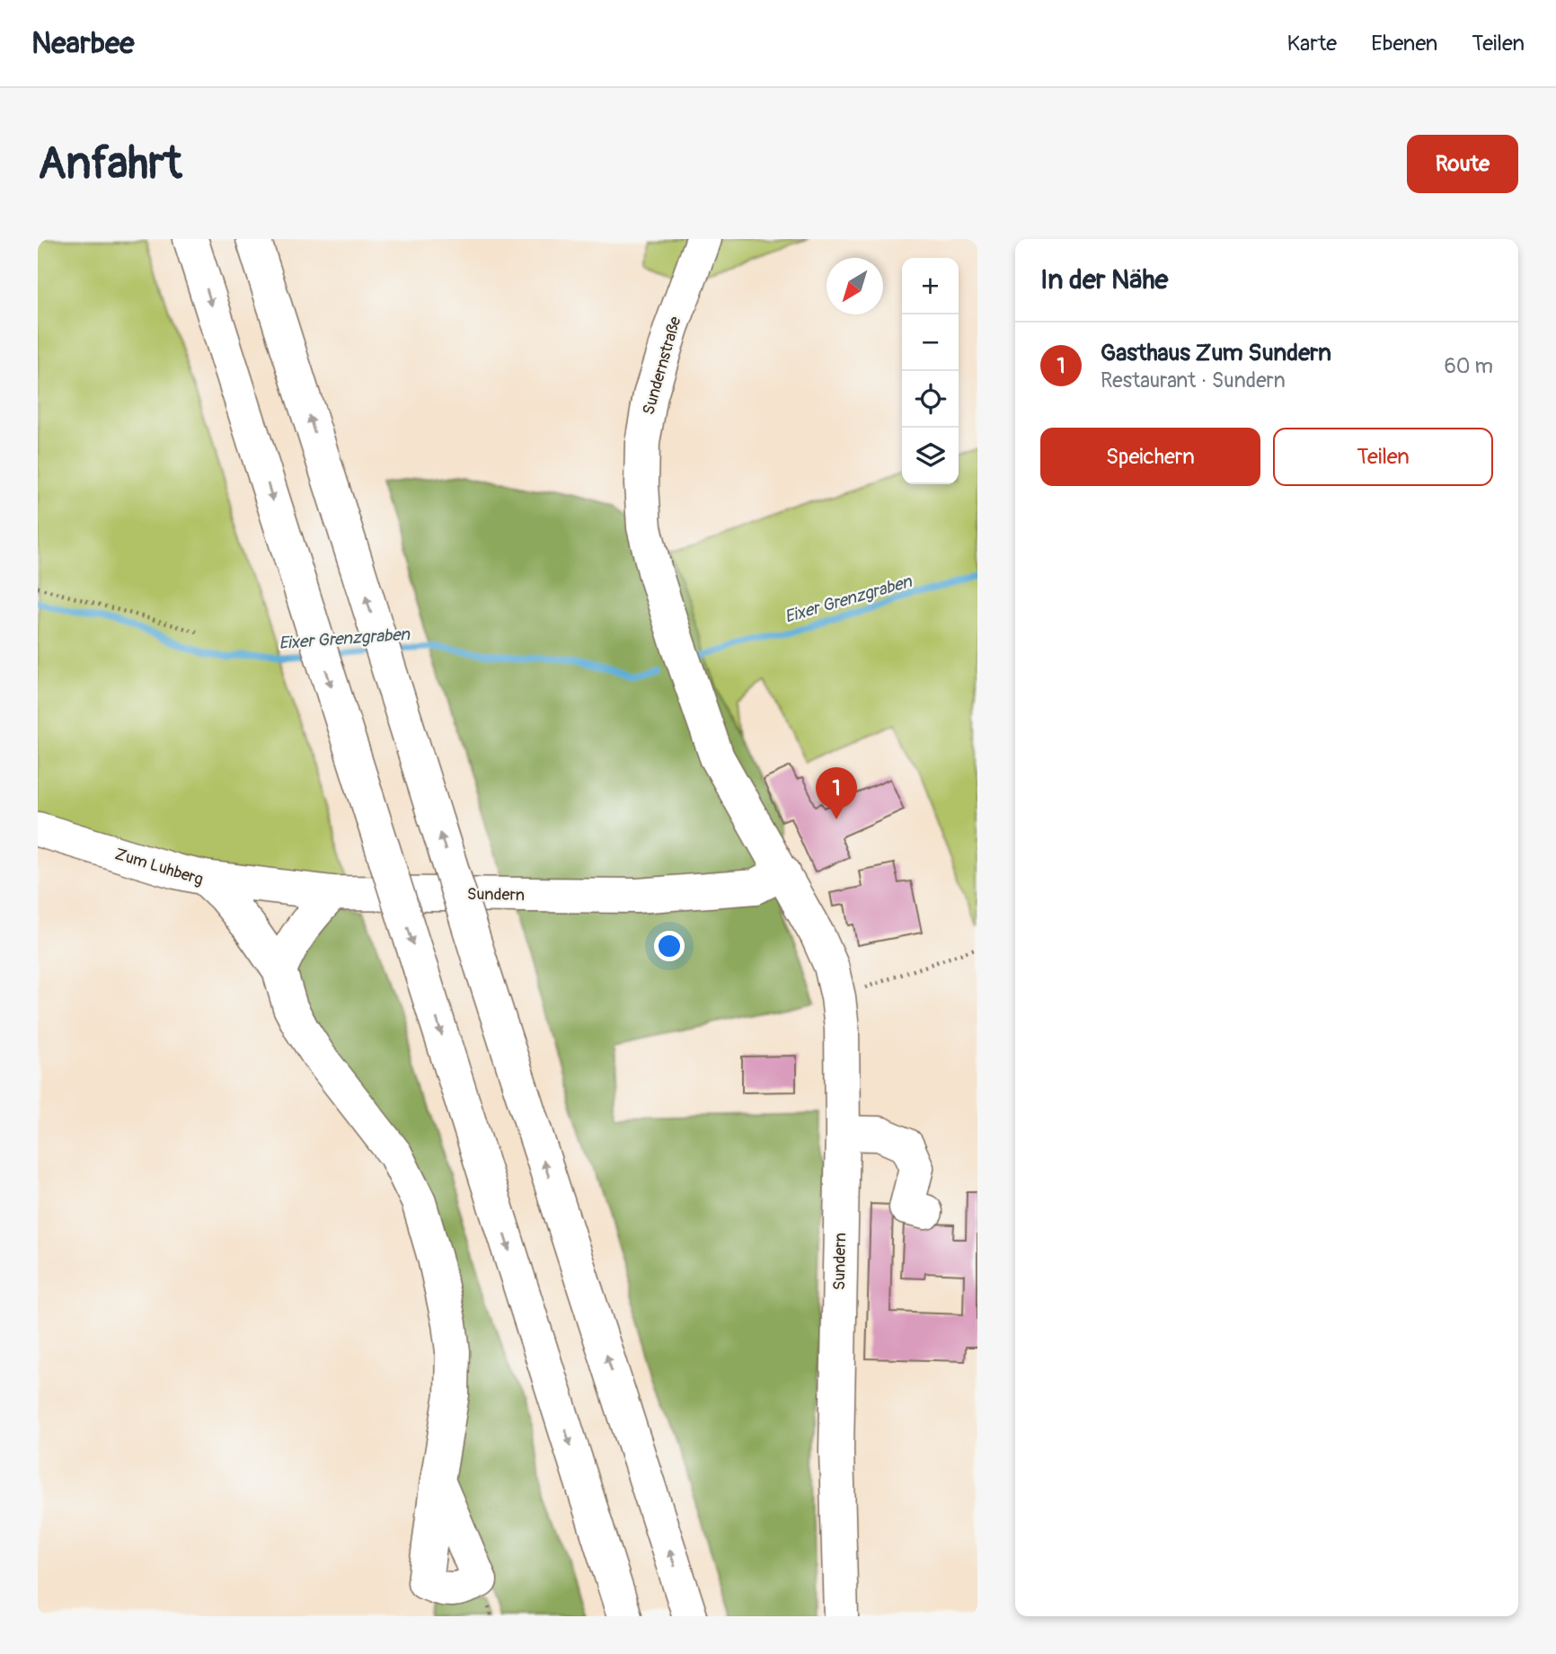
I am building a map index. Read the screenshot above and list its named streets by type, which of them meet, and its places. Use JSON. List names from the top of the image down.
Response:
{
  "streets": {
    "main road": ["Sundernstraße", "Zum Luhberg", "Sundern"]
  },
  "crossings": [
    ["Sundernstraße", "Sundern"],
    ["Zum Luhberg", "Sundern"]
  ],
  "water": ["Eixer Grenzgraben"],
  "north": "bottom left",
  "page": {
    "header": "Nearbee",
    "nav": ["Karte", "Ebenen", "Teilen"],
    "buttons": [
      "Route",
      ["Speichern", "Teilen"]
    ],
    "title": "Anfahrt",
    "heading": "In der Nähe",
    "map_buttons": ["+", "−"],
    "list": [
      {
        "mark": "1",
        "name": "Gasthaus Zum Sundern",
        "note": "Restaurant · Sundern",
        "value": "60 m"
      }
    ],
    "pins": "1"
  }
}
